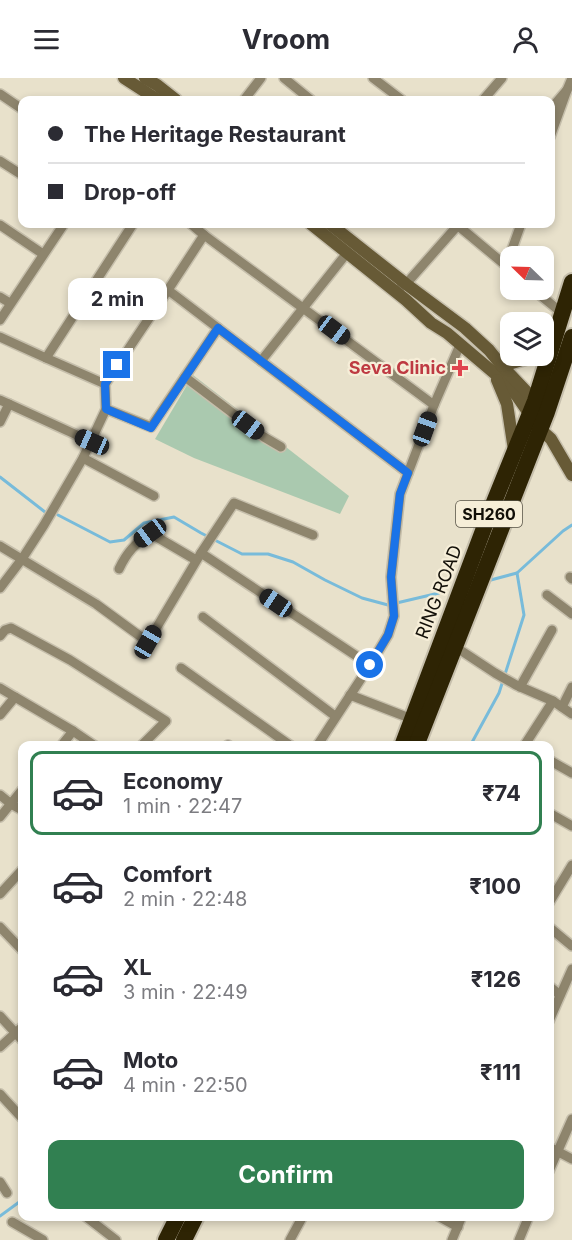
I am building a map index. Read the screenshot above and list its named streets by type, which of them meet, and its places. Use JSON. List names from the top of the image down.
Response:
{
  "streets": {
    "highway": ["SH260", "RING ROAD"]
  },
  "places": {
    "health": ["Seva Clinic"]
  },
  "north": "top left",
  "page": {
    "header": "Vroom",
    "banner": ["The Heritage Restaurant", "Drop-off"],
    "bubble": "2 min",
    "list": [
      {
        "name": "Economy",
        "note": "1 min · 22:47",
        "value": "₹74"
      },
      {
        "name": "Comfort",
        "note": "2 min · 22:48",
        "value": "₹100"
      },
      {
        "name": "XL",
        "note": "3 min · 22:49",
        "value": "₹126"
      },
      {
        "name": "Moto",
        "note": "4 min · 22:50",
        "value": "₹111"
      }
    ],
    "buttons": "Confirm"
  }
}
